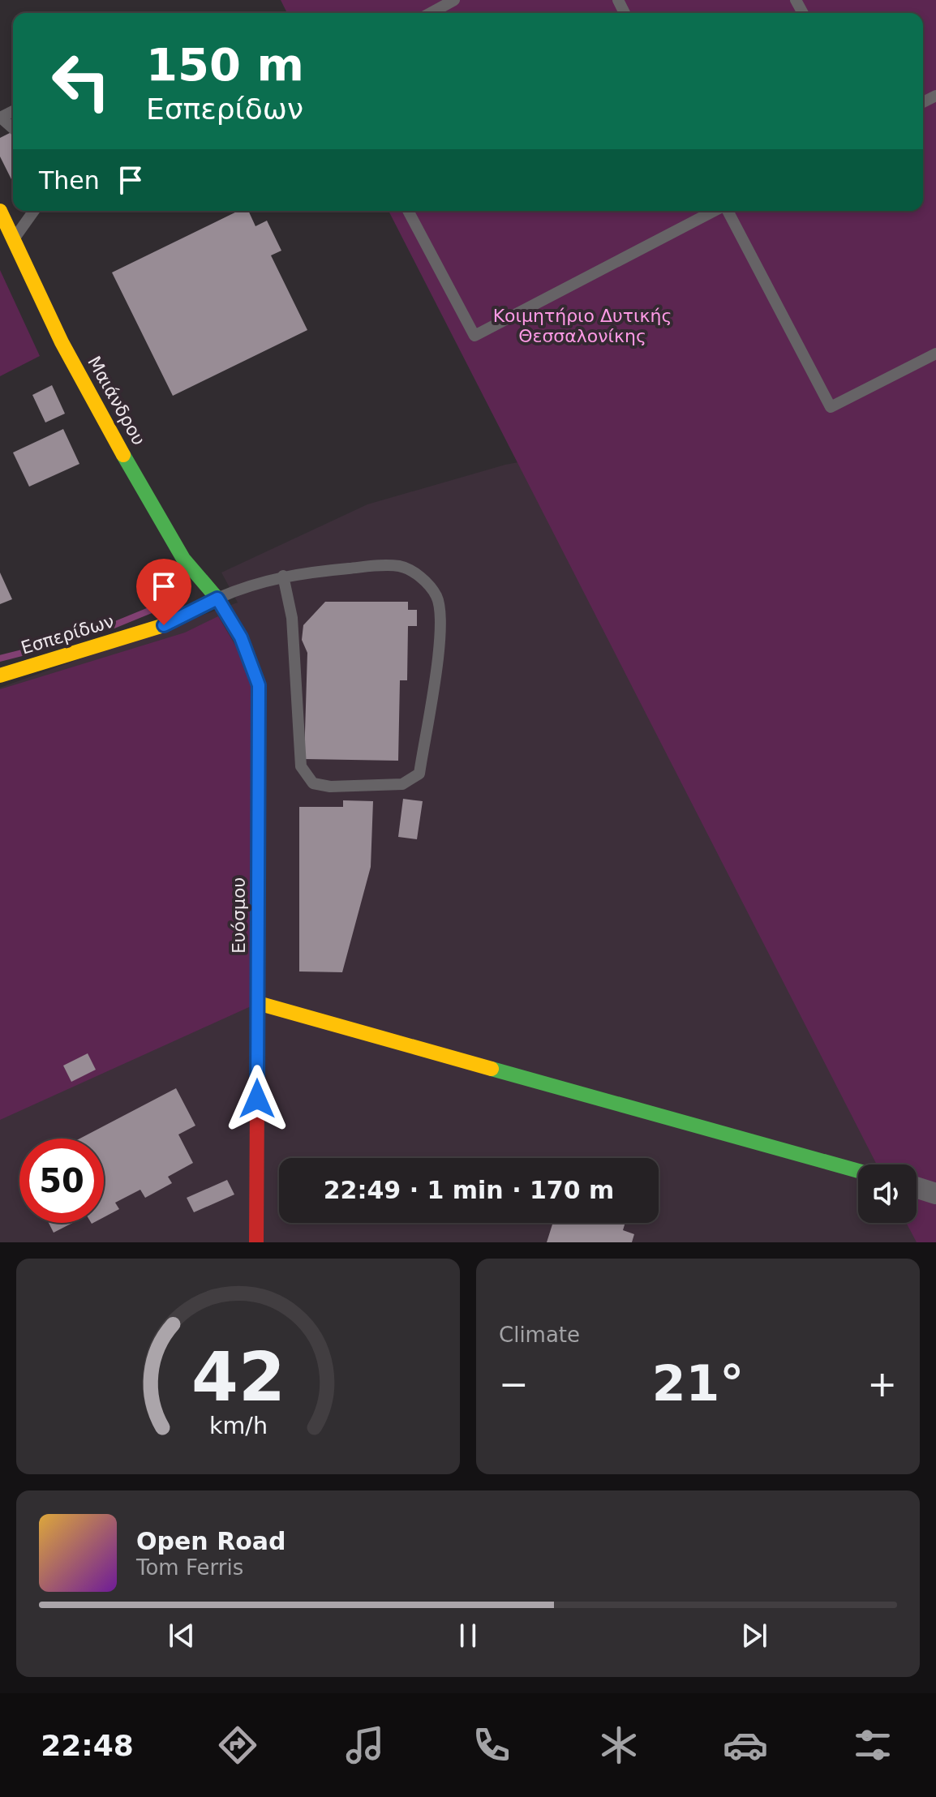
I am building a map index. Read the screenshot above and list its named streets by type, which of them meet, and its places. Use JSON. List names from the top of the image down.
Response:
{
  "streets": {
    "main road": ["Μαιάνδρου", "Εσπερίδων", "Ευόσμου"]
  },
  "crossings": [
    ["Μαιάνδρου", "Εσπερίδων"],
    ["Μαιάνδρου", "Ευόσμου"],
    ["Εσπερίδων", "Ευόσμου"]
  ],
  "parks": ["Κοιμητήριο Δυτικής Θεσσαλονίκης"],
  "page": {
    "turn": ["150 m", "Εσπερίδων"],
    "then": "Then",
    "limit": "50",
    "trip": "22:49 · 1 min · 170 m",
    "tile": "Climate",
    "heat": ["−", "21°", "+"],
    "song": ["Open Road", "Tom Ferris"],
    "tabs": "22:48",
    "gauge": ["42", "km/h"]
  }
}
